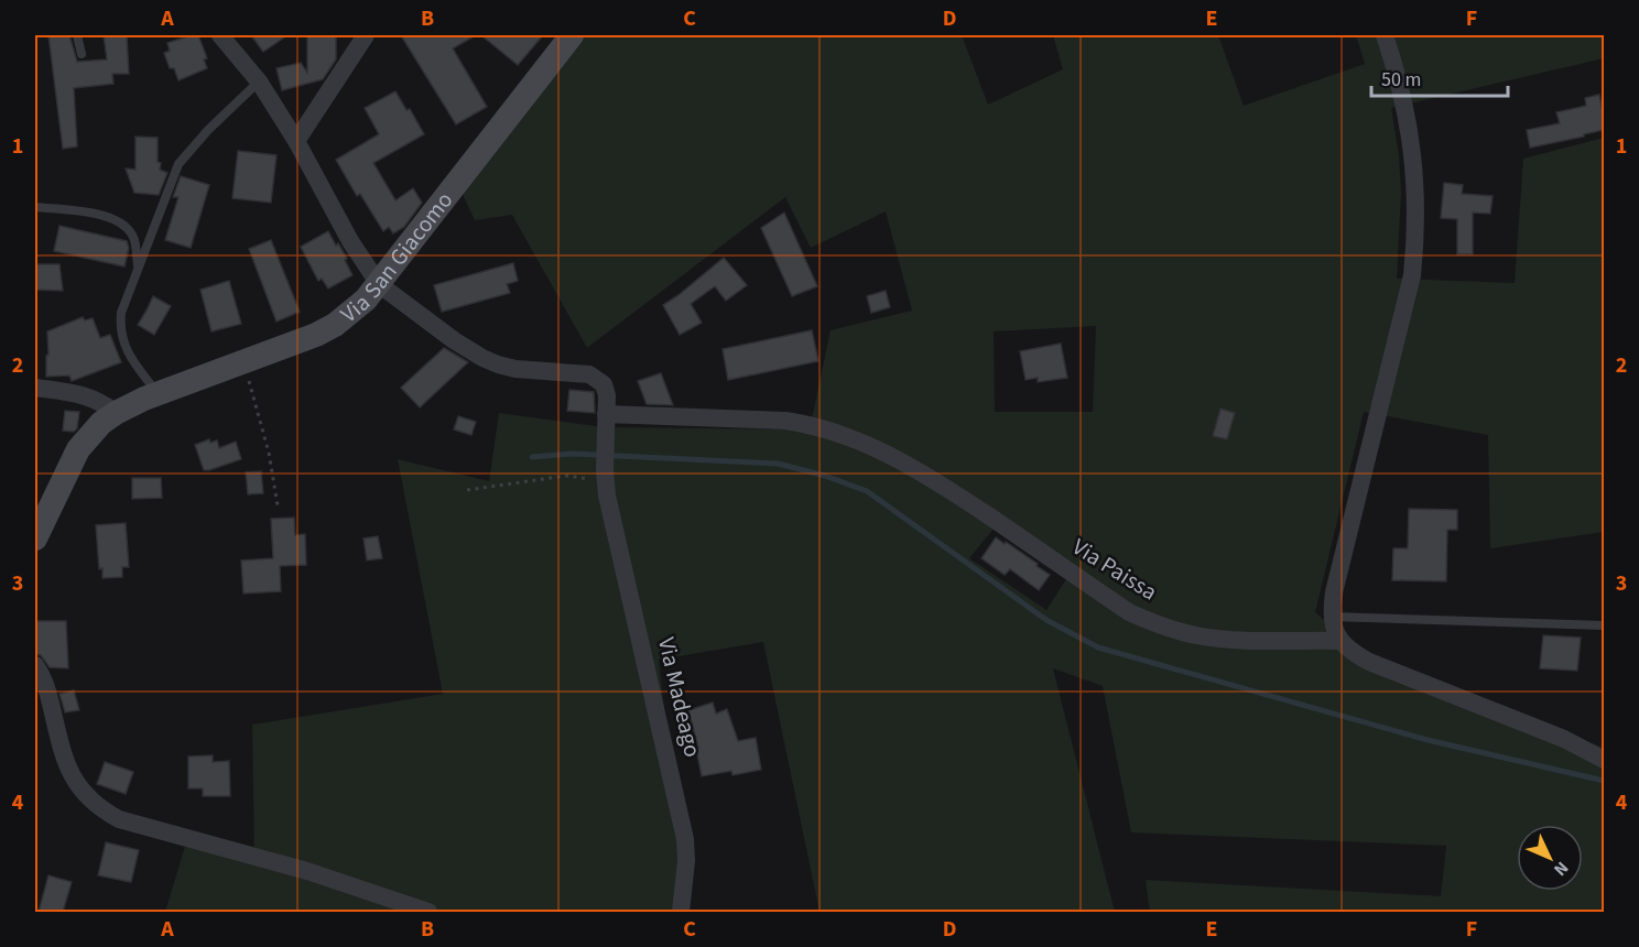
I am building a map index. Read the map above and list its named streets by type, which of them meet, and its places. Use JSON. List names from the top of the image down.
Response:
{
  "streets": {
    "street": ["Via San Giacomo", "Via Paissa", "Via Madeago"]
  },
  "crossings": [
    ["Via San Giacomo", "Via Madeago"],
    ["Via Paissa", "Via Madeago"]
  ],
  "scale_bar": "50 m",
  "north": "bottom right",
  "grid": {
    "columns": [
      "A",
      "B",
      "C",
      "D",
      "E",
      "F"
    ],
    "rows": [
      "1",
      "2",
      "3",
      "4"
    ]
  }
}
